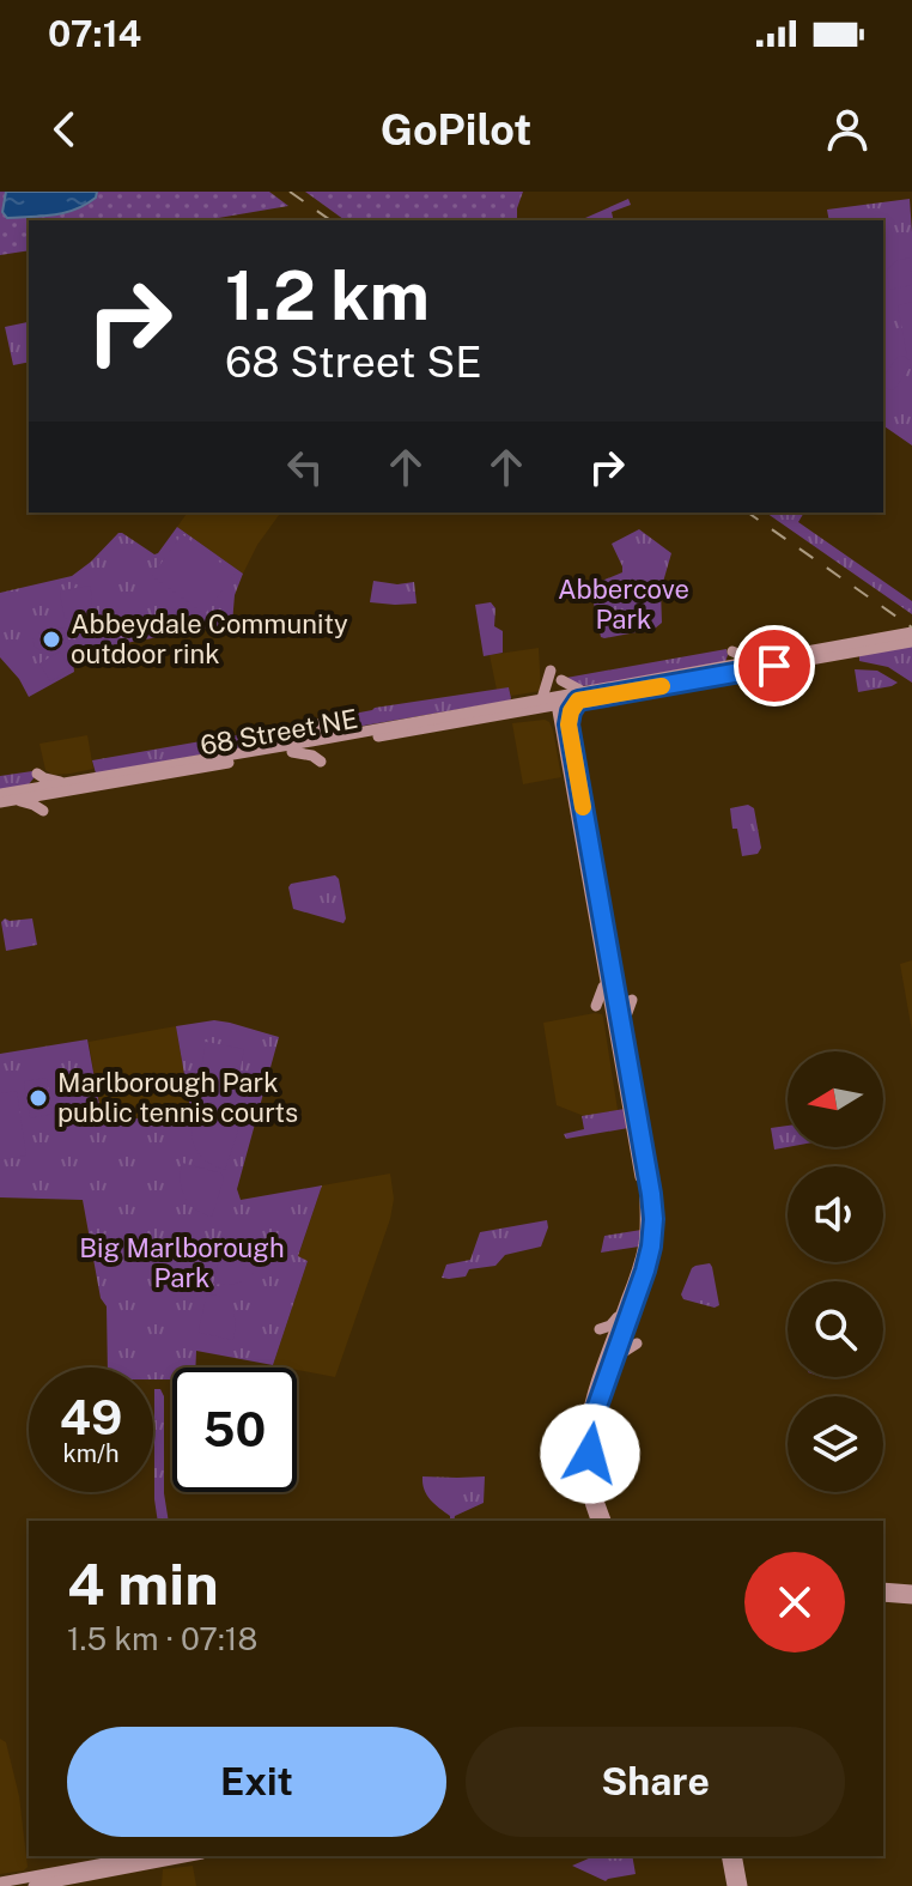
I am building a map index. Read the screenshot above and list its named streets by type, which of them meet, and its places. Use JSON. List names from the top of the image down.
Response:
{
  "streets": {
    "main road": ["68 Street NE"]
  },
  "parks": ["Abbercove Park", "Big Marlborough Park"],
  "places": ["Abbeydale Community outdoor rink", "Marlborough Park public tennis courts"],
  "north": "left",
  "page": {
    "status": "07:14",
    "header": "GoPilot",
    "turn": ["1.2 km", "68 Street SE"],
    "speed": "49 km/h",
    "limit": "50",
    "heading": ["4 min", "1.5 km · 07:18"],
    "buttons": ["Exit", "Share"]
  }
}
